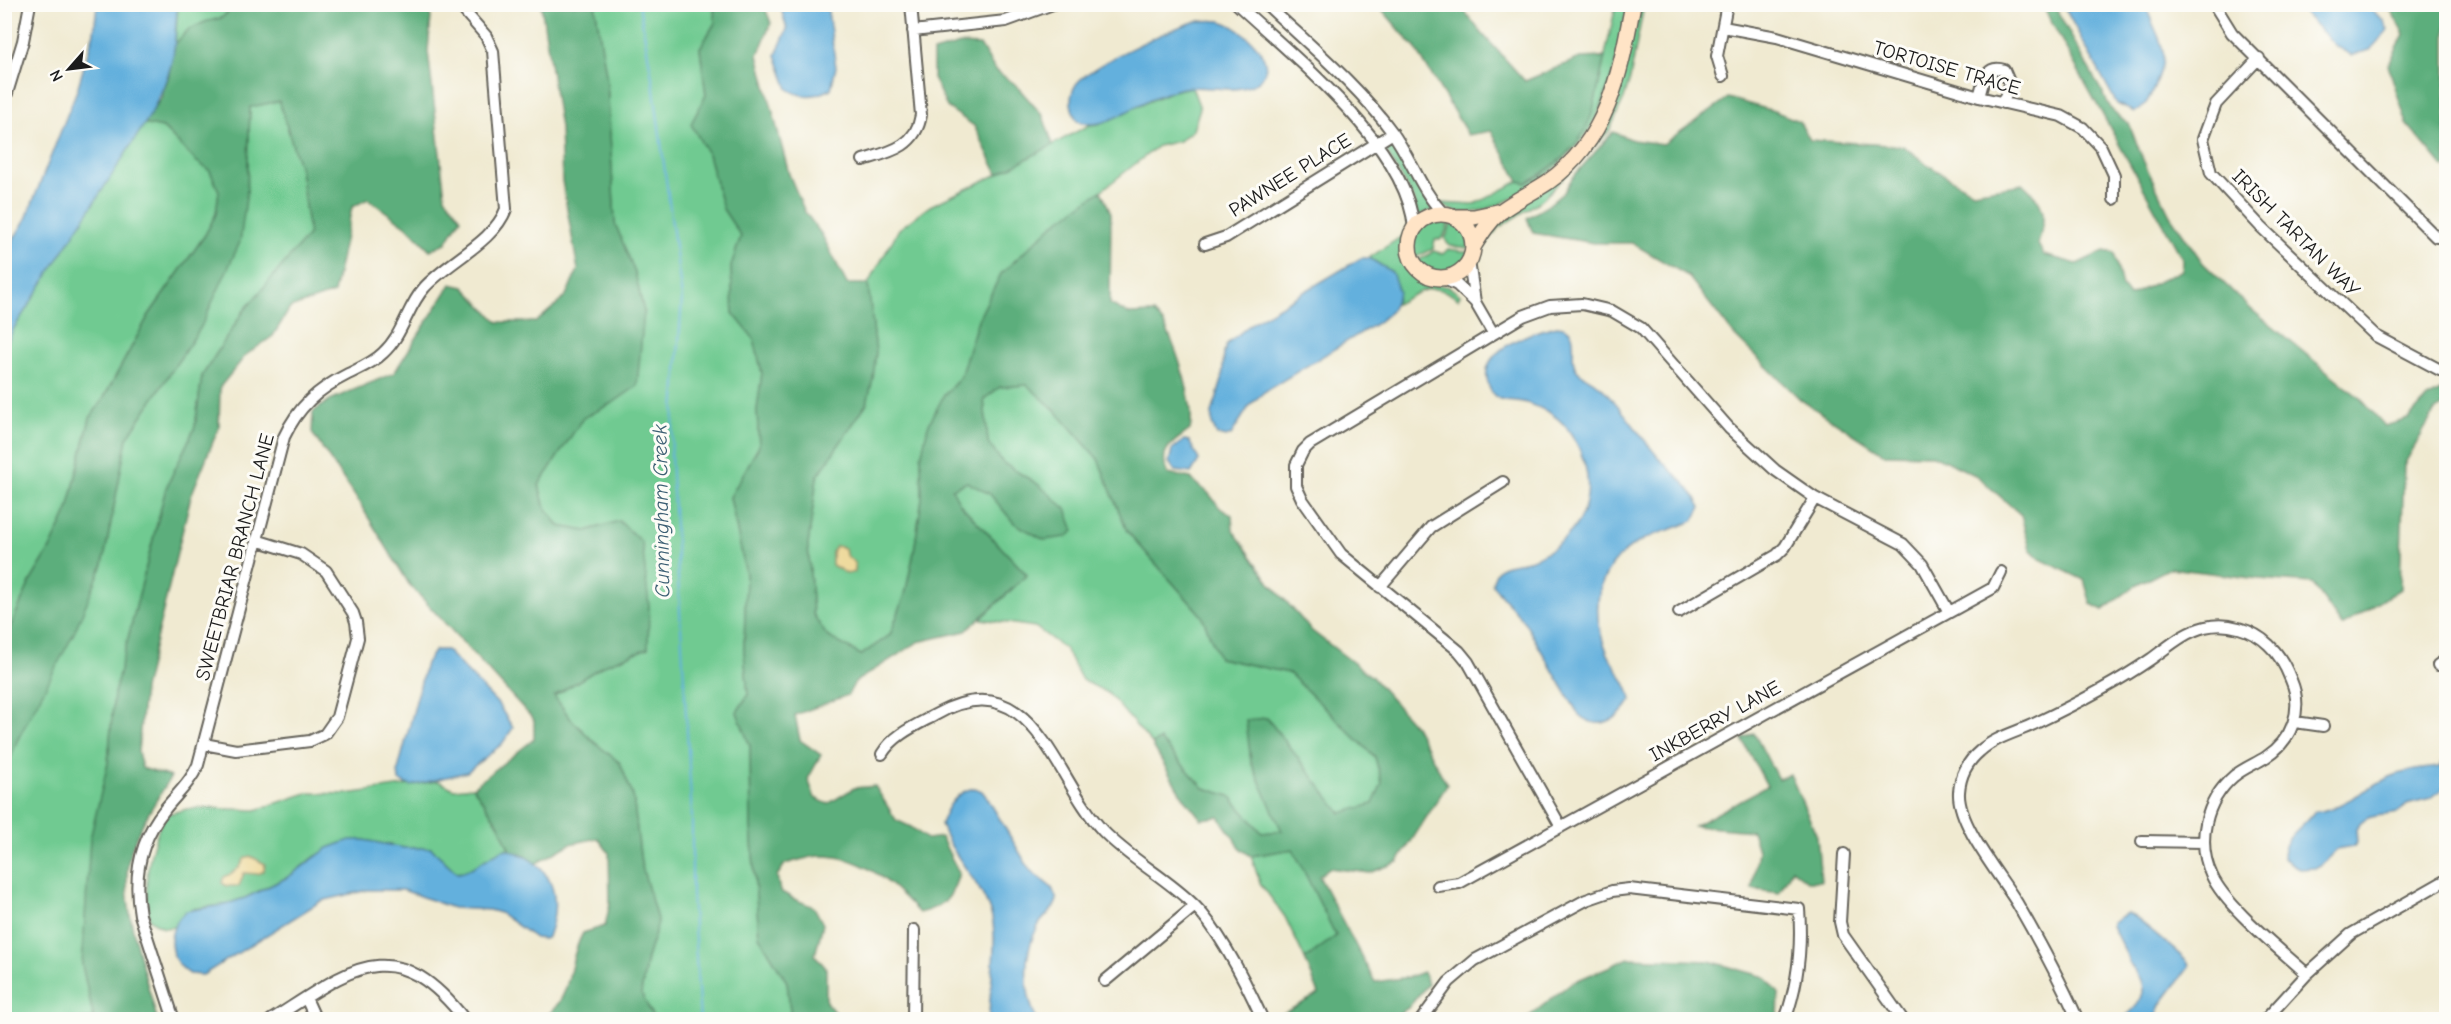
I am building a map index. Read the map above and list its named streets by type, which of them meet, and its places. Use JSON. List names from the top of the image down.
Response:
{
  "streets": {
    "street": [
      "TORTOISE TRACE",
      "PAWNEE PLACE",
      "IRISH TARTAN WAY",
      "SWEETBRIAR BRANCH LANE",
      "INKBERRY LANE"
    ]
  },
  "water": ["Cunningham Creek"],
  "north": "bottom left"
}
